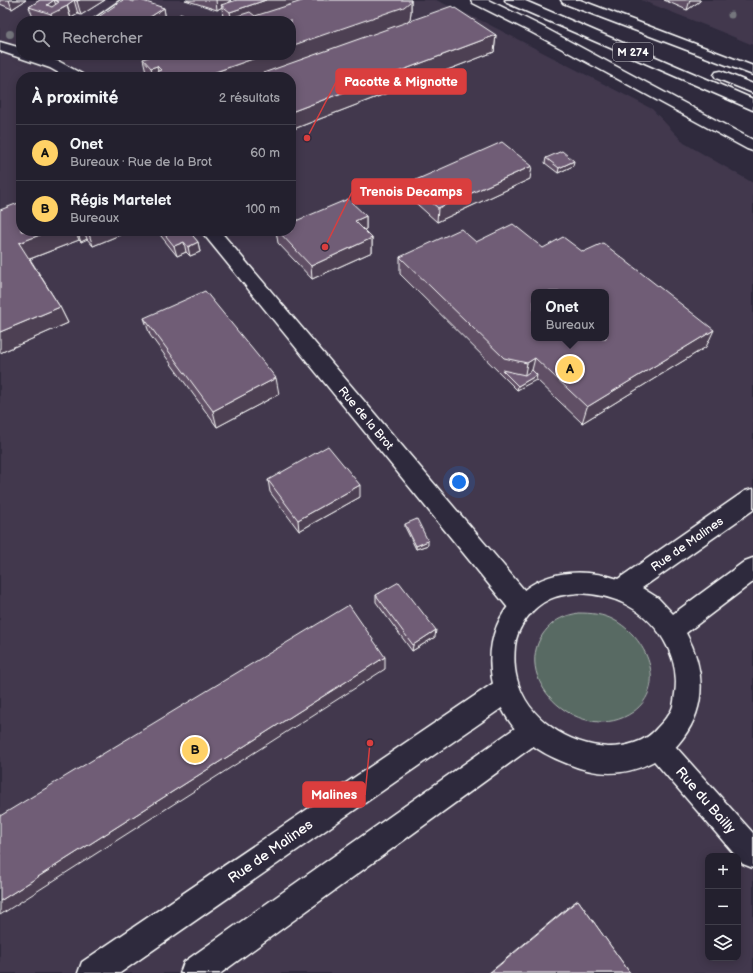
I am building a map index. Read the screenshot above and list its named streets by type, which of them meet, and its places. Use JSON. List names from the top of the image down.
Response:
{
  "streets": {
    "main road": [
      "M 274",
      "Rue de la Brot",
      "Rue de Malines",
      "Rue du Bailly"
    ]
  },
  "places": ["Pacotte & Mignotte", "Trenois Decamps", "Malines"],
  "page": {
    "search": "Rechercher",
    "heading": ["À proximité", "2 résultats"],
    "list": [
      {
        "mark": "A",
        "name": "Onet",
        "note": "Bureaux · Rue de la Brot",
        "value": "60 m"
      },
      {
        "mark": "B",
        "name": "Régis Martelet",
        "note": "Bureaux",
        "value": "100 m"
      }
    ],
    "popup": ["Onet", "Bureaux"],
    "pins": ["A", "B"],
    "map_buttons": ["+", "−"]
  }
}
